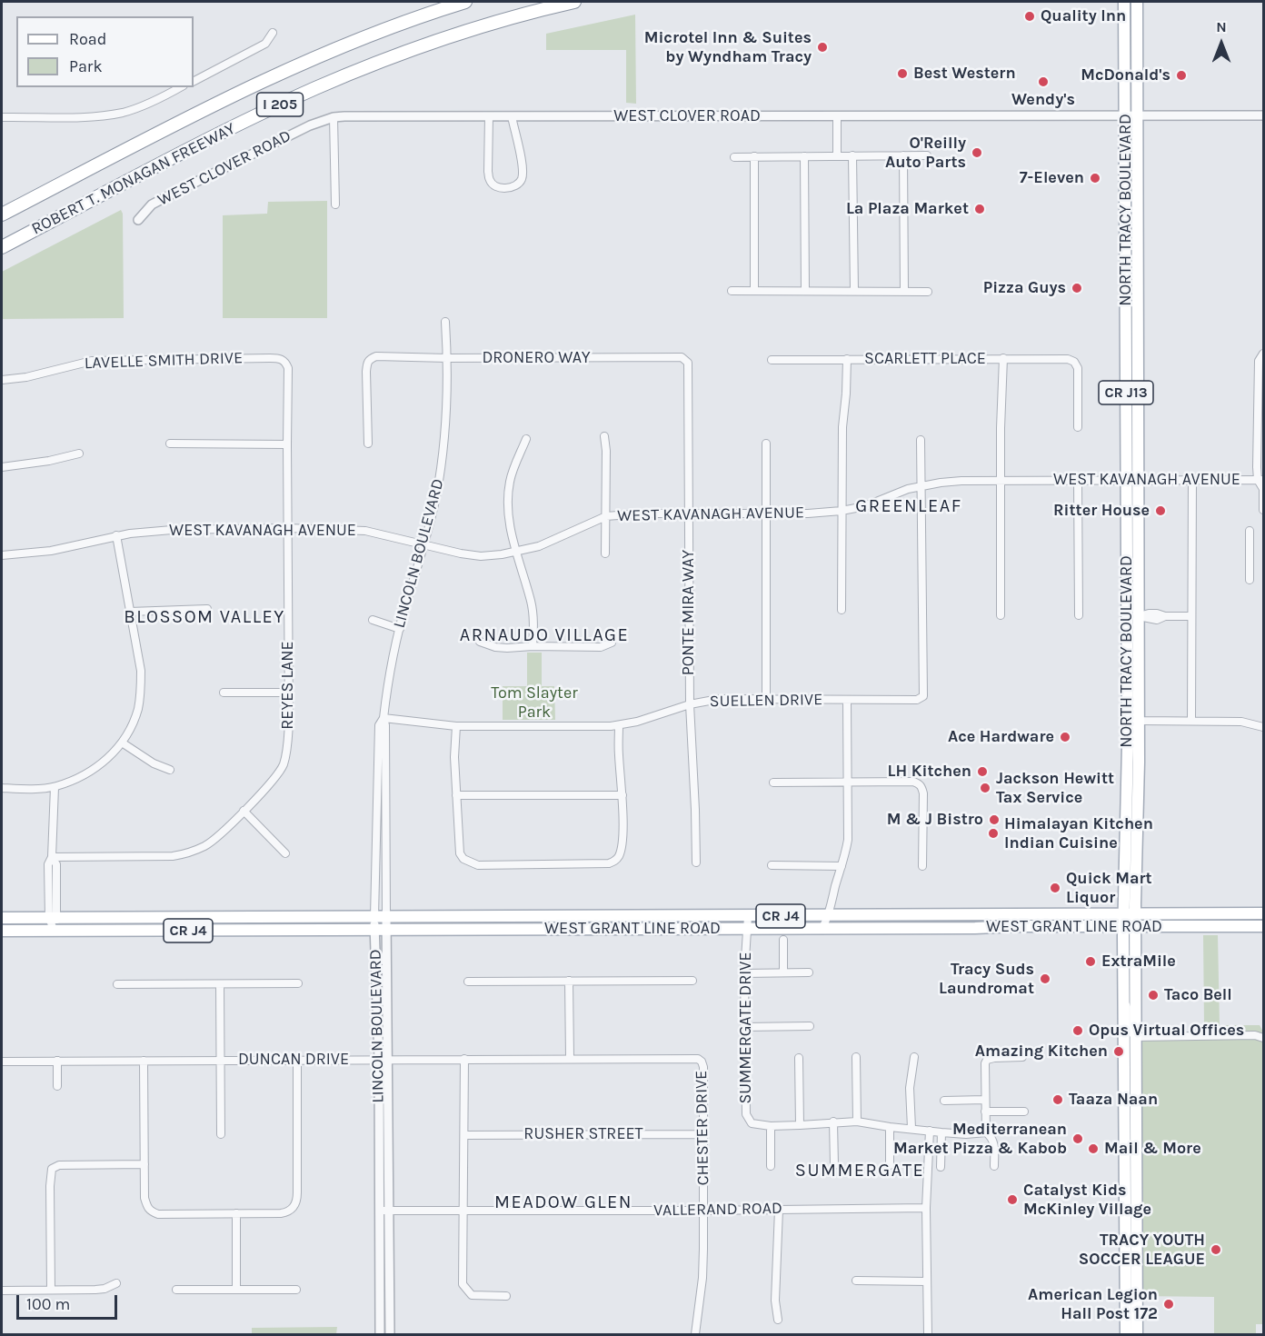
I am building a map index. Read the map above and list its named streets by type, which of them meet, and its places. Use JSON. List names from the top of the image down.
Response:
{
  "streets": {
    "highway": ["I 205", "ROBERT T. MONAGAN FREEWAY"],
    "main road": [
      "NORTH TRACY BOULEVARD",
      "CR J13",
      "CR J4",
      "WEST GRANT LINE ROAD"
    ],
    "street": [
      "WEST CLOVER ROAD",
      "DRONERO WAY",
      "SCARLETT PLACE",
      "LAVELLE SMITH DRIVE",
      "WEST KAVANAGH AVENUE",
      "LINCOLN BOULEVARD",
      "PONTE MIRA WAY",
      "REYES LANE",
      "SUELLEN DRIVE",
      "SUMMERGATE DRIVE",
      "DUNCAN DRIVE",
      "CHESTER DRIVE",
      "RUSHER STREET",
      "VALLERAND ROAD"
    ]
  },
  "crossings": [
    ["WEST CLOVER ROAD", "NORTH TRACY BOULEVARD"],
    ["NORTH TRACY BOULEVARD", "WEST KAVANAGH AVENUE"],
    ["NORTH TRACY BOULEVARD", "WEST GRANT LINE ROAD"],
    ["DRONERO WAY", "LINCOLN BOULEVARD"],
    ["DRONERO WAY", "PONTE MIRA WAY"],
    ["LAVELLE SMITH DRIVE", "REYES LANE"],
    ["WEST KAVANAGH AVENUE", "LINCOLN BOULEVARD"],
    ["WEST KAVANAGH AVENUE", "PONTE MIRA WAY"],
    ["WEST KAVANAGH AVENUE", "REYES LANE"],
    ["WEST KAVANAGH AVENUE", "SUELLEN DRIVE"],
    ["LINCOLN BOULEVARD", "SUELLEN DRIVE"],
    ["LINCOLN BOULEVARD", "WEST GRANT LINE ROAD"],
    ["LINCOLN BOULEVARD", "DUNCAN DRIVE"],
    ["LINCOLN BOULEVARD", "VALLERAND ROAD"],
    ["PONTE MIRA WAY", "SUELLEN DRIVE"],
    ["WEST GRANT LINE ROAD", "SUMMERGATE DRIVE"],
    ["DUNCAN DRIVE", "CHESTER DRIVE"],
    ["CHESTER DRIVE", "RUSHER STREET"],
    ["CHESTER DRIVE", "VALLERAND ROAD"]
  ],
  "districts": [
    "GREENLEAF",
    "BLOSSOM VALLEY",
    "ARNAUDO VILLAGE",
    "SUMMERGATE",
    "MEADOW GLEN"
  ],
  "parks": ["Tom Slayter Park"],
  "places": [
    "Quality Inn",
    "Microtel Inn & Suites by Wyndham Tracy",
    "Best Western",
    "McDonald's",
    "Wendy's",
    "O'Reilly Auto Parts",
    "7-Eleven",
    "La Plaza Market",
    "Pizza Guys",
    "Ritter House",
    "Ace Hardware",
    "LH Kitchen",
    "Jackson Hewitt Tax Service",
    "M & J Bistro",
    "Himalayan Kitchen Indian Cuisine",
    "Quick Mart Liquor",
    "ExtraMile",
    "Tracy Suds Laundromat",
    "Taco Bell",
    "Opus Virtual Offices",
    "Amazing Kitchen",
    "Taaza Naan",
    "Mediterranean Market Pizza & Kabob",
    "Mail & More",
    "Catalyst Kids McKinley Village",
    "TRACY YOUTH SOCCER LEAGUE",
    "American Legion Hall Post 172"
  ],
  "legend": ["Road", "Park"],
  "scale_bar": "100 m",
  "north": "top"
}
